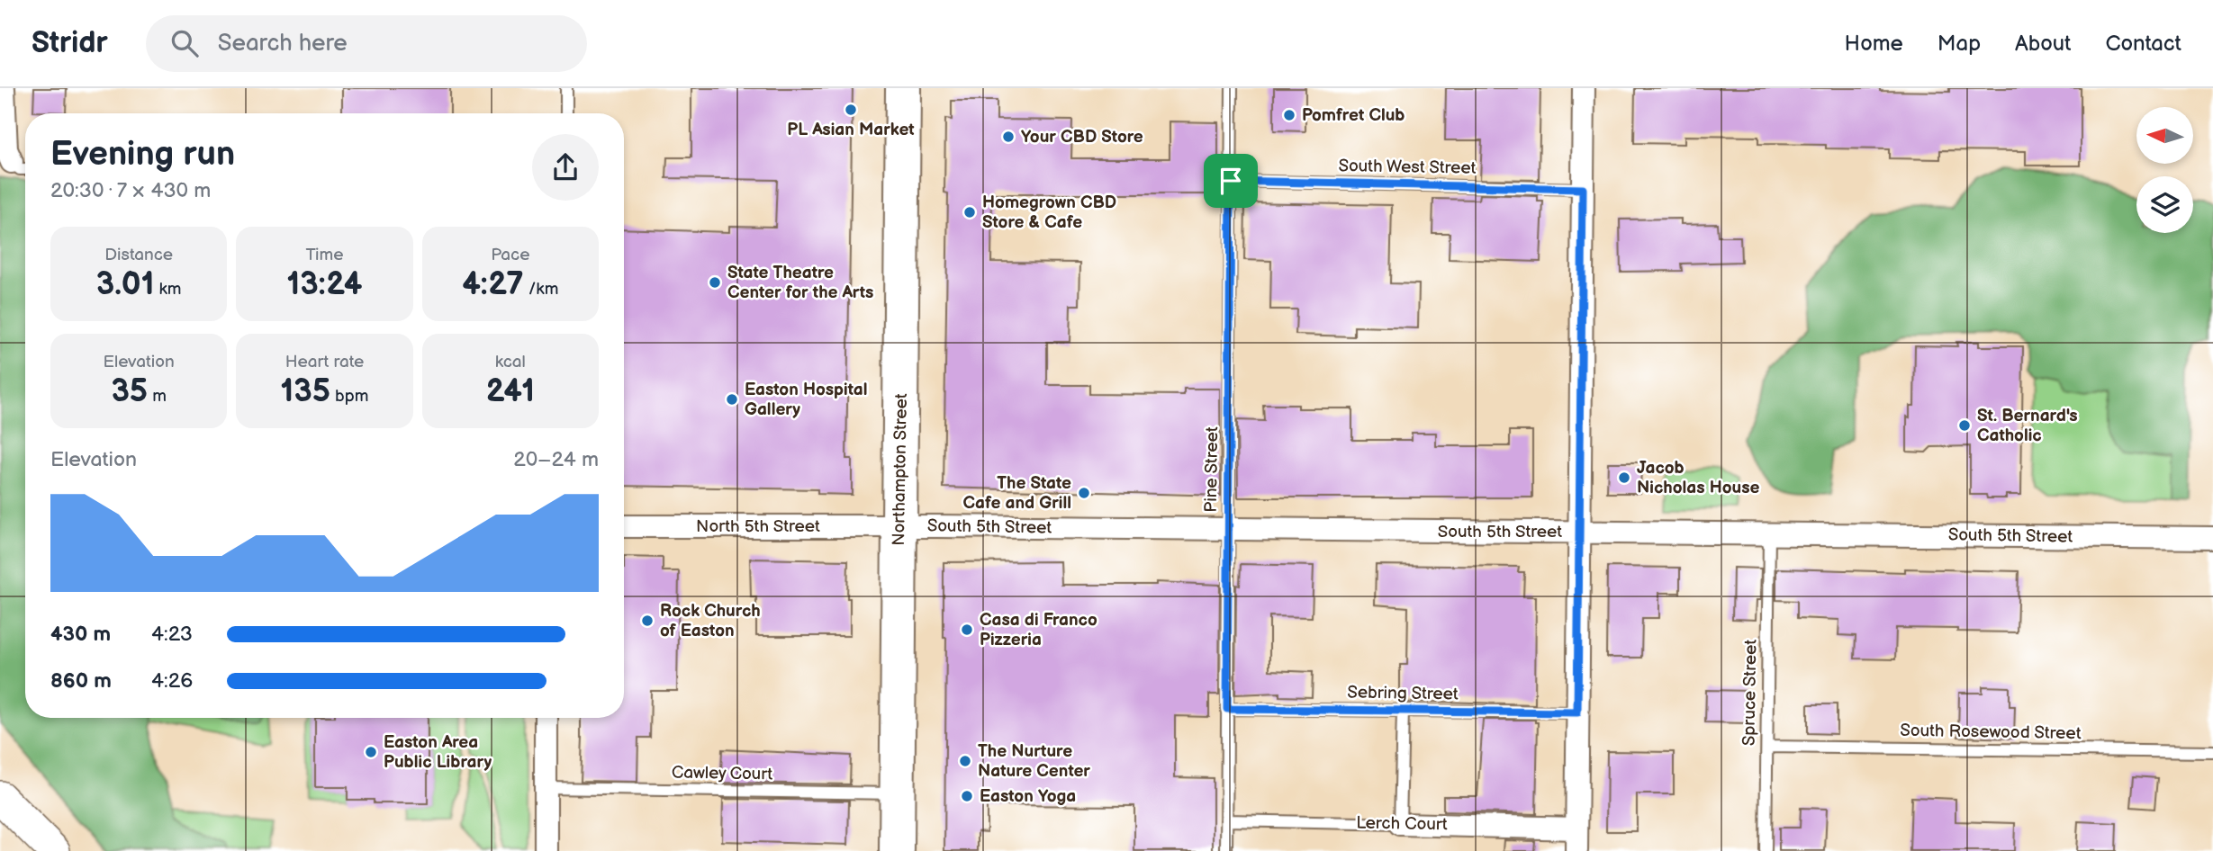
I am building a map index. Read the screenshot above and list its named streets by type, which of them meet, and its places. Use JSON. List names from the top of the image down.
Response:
{
  "streets": {
    "main road": ["Northampton Street"],
    "street": ["North 5th Street", "South 5th Street", "Lerch Court"],
    "lane": [
      "South West Street",
      "Pine Street",
      "Spruce Street",
      "Sebring Street",
      "South Rosewood Street",
      "Cawley Court"
    ]
  },
  "crossings": [
    ["South West Street", "Pine Street"],
    ["Northampton Street", "North 5th Street"],
    ["Northampton Street", "South 5th Street"],
    ["Northampton Street", "Cawley Court"],
    ["Pine Street", "South 5th Street"],
    ["Pine Street", "Sebring Street"],
    ["Pine Street", "Lerch Court"],
    ["North 5th Street", "South 5th Street"],
    ["South 5th Street", "Spruce Street"],
    ["Spruce Street", "South Rosewood Street"]
  ],
  "places": [
    "PL Asian Market",
    "Pomfret Club",
    "Your CBD Store",
    "Homegrown CBD Store & Cafe",
    "State Theatre Center for the Arts",
    "Easton Hospital Gallery",
    "St. Bernard's Catholic",
    "Jacob Nicholas House",
    "The State Cafe and Grill",
    "Rock Church of Easton",
    "Casa di Franco Pizzeria",
    "Easton Area Public Library",
    "The Nurture Nature Center",
    "Easton Yoga"
  ],
  "north": "left",
  "page": {
    "header": "Stridr",
    "search": "Search here",
    "nav": [
      "Home",
      "Map",
      "About",
      "Contact"
    ],
    "heading": ["Evening run", "20:30 · 7 × 430 m"],
    "stats": [
      ["Distance", "3.01 km"],
      ["Time", "13:24"],
      ["Pace", "4:27 /km"],
      ["Elevation", "35 m"],
      ["Heart rate", "135 bpm"],
      ["kcal", "241"]
    ],
    "chart": ["Elevation", "20–24 m"],
    "list": [
      {
        "name": "430 m",
        "note": "4:23"
      },
      {
        "name": "860 m",
        "note": "4:26"
      }
    ]
  }
}
